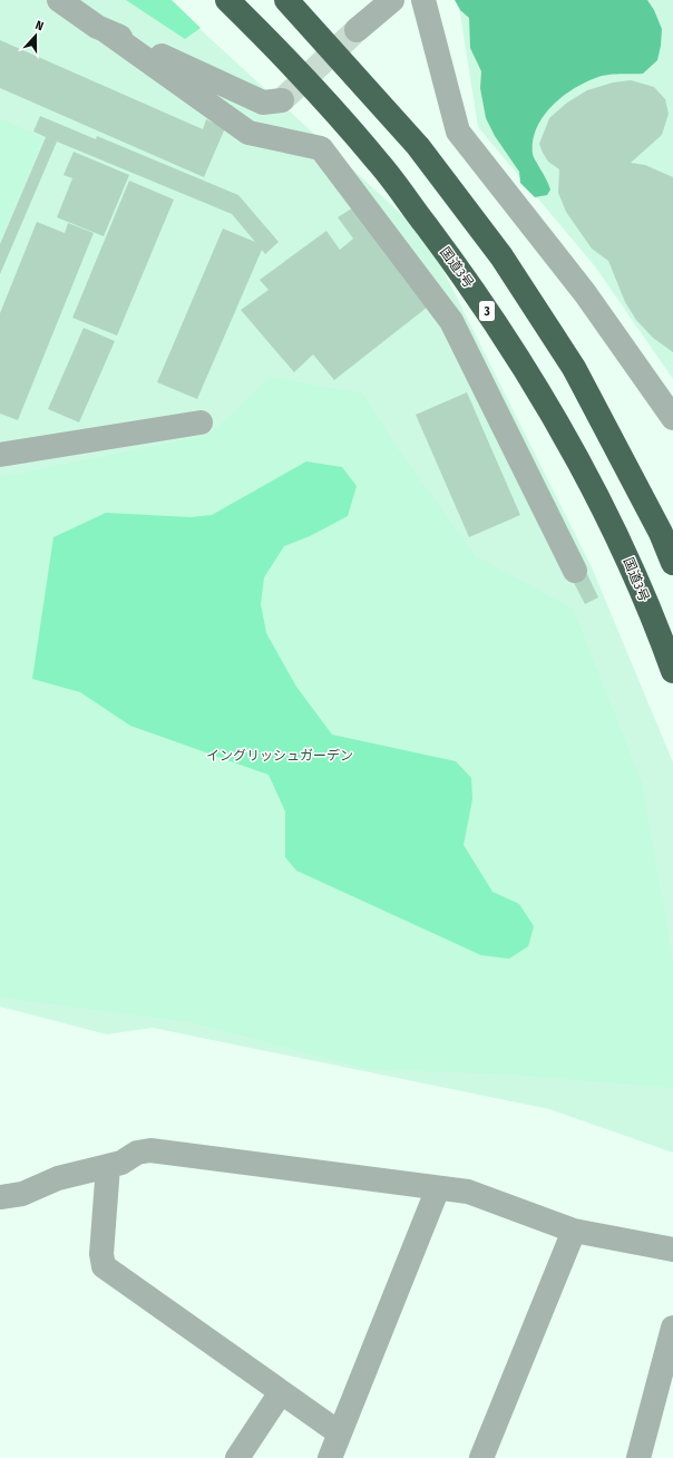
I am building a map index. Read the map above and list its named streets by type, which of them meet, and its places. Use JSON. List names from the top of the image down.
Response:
{
  "streets": {
    "highway": ["国道3号", "3"]
  },
  "parks": ["イングリッシュガーデン"],
  "north": "top"
}
